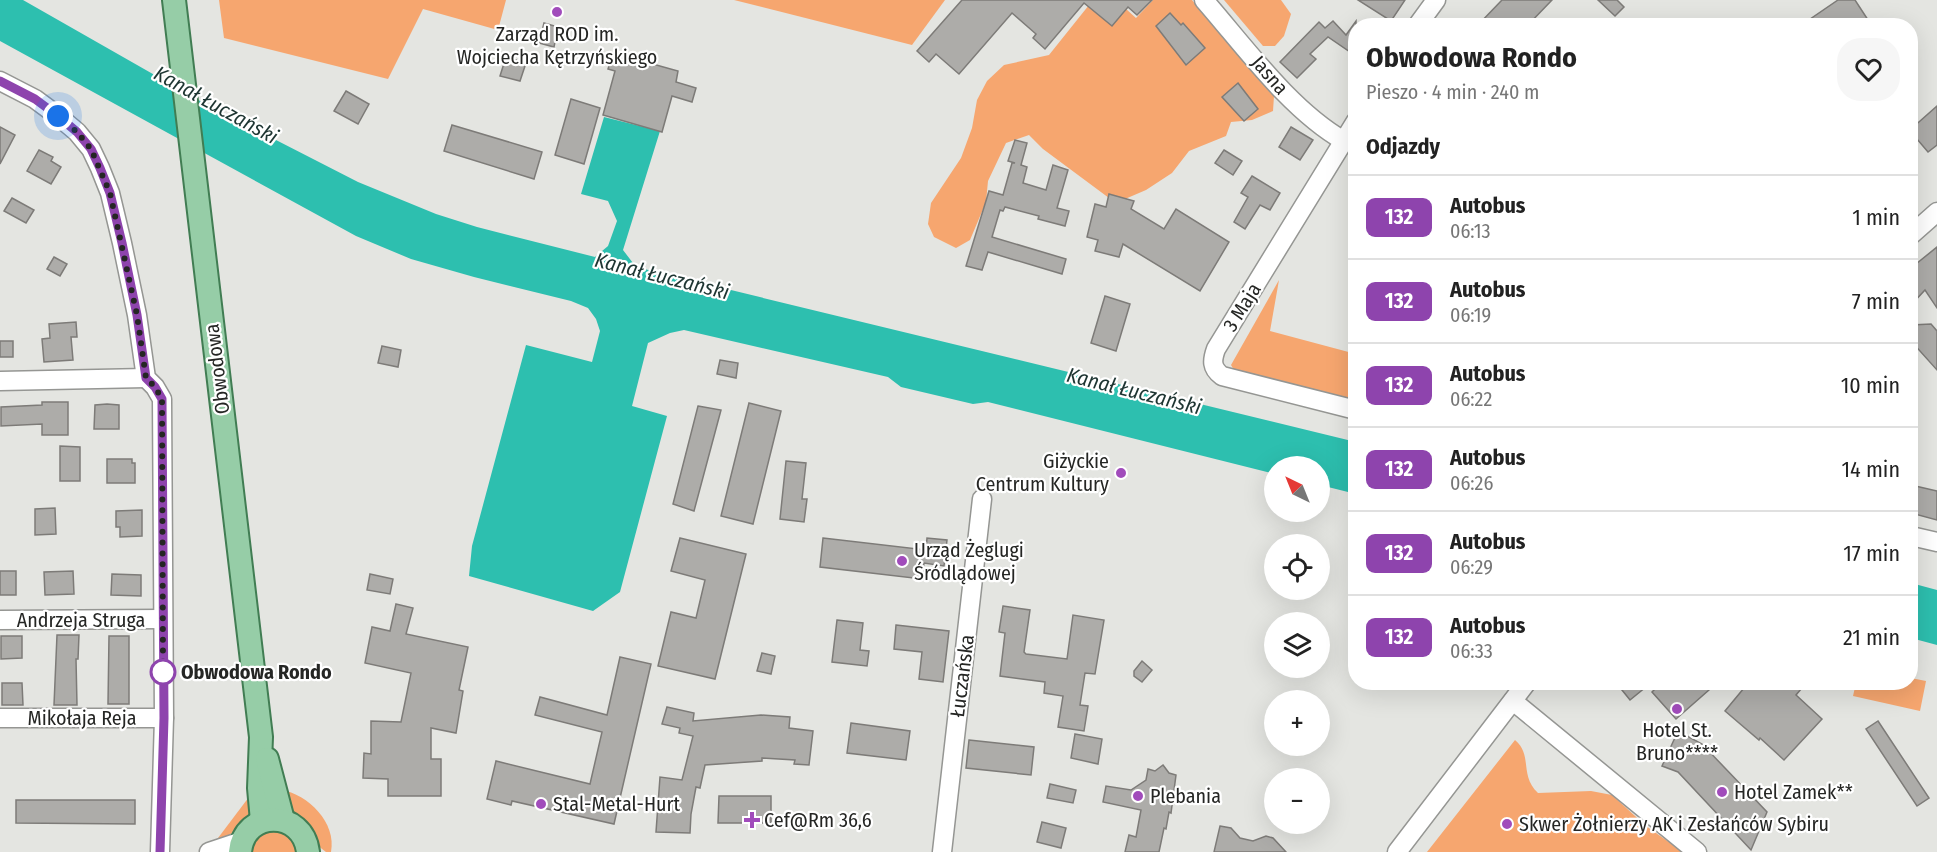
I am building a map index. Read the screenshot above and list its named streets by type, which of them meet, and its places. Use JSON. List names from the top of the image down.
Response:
{
  "streets": {
    "main road": ["Obwodowa"],
    "street": [
      "Jasna",
      "3 Maja",
      "Andrzeja Struga",
      "Łuczańska",
      "Mikołaja Reja"
    ]
  },
  "crossings": [
    ["Jasna", "3 Maja"]
  ],
  "water": ["Kanał Łuczański"],
  "places": {
    "other": [
      "Zarząd ROD im. Wojciecha Kętrzyńskiego",
      "Giżyckie Centrum Kultury",
      "Urząd Żeglugi Śródlądowej",
      "Obwodowa Rondo",
      "Hotel St. Bruno****",
      "Hotel Zamek**",
      "Plebania",
      "Stal-Metal-Hurt",
      "Skwer Żołnierzy AK i Zesłańców Sybiru"
    ],
    "health": ["Cef@Rm 36,6"]
  },
  "lines": ["bus line 132"],
  "north": "top left",
  "page": {
    "heading": [
      ["Obwodowa Rondo", "Pieszo · 4 min · 240 m"],
      "Odjazdy"
    ],
    "list": [
      {
        "mark": "132",
        "name": "Autobus",
        "note": "06:13",
        "value": "1 min"
      },
      {
        "mark": "132",
        "name": "Autobus",
        "note": "06:19",
        "value": "7 min"
      },
      {
        "mark": "132",
        "name": "Autobus",
        "note": "06:22",
        "value": "10 min"
      },
      {
        "mark": "132",
        "name": "Autobus",
        "note": "06:26",
        "value": "14 min"
      },
      {
        "mark": "132",
        "name": "Autobus",
        "note": "06:29",
        "value": "17 min"
      },
      {
        "mark": "132",
        "name": "Autobus",
        "note": "06:33",
        "value": "21 min"
      }
    ],
    "map_buttons": ["+", "−"]
  }
}
